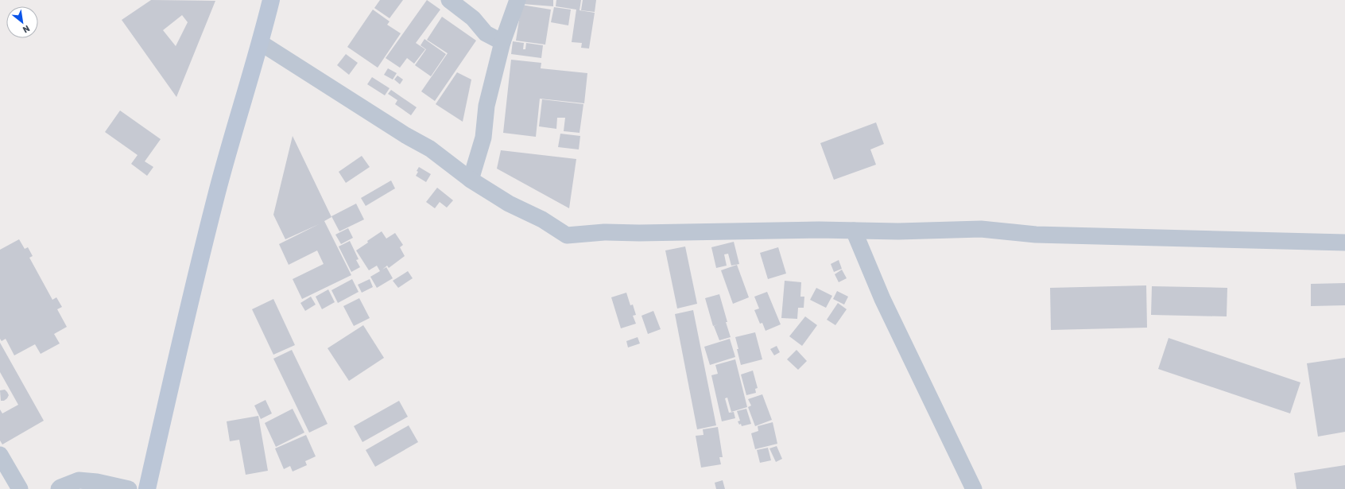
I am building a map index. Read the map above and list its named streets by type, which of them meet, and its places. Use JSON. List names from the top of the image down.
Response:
{
  "north": "bottom right"
}
